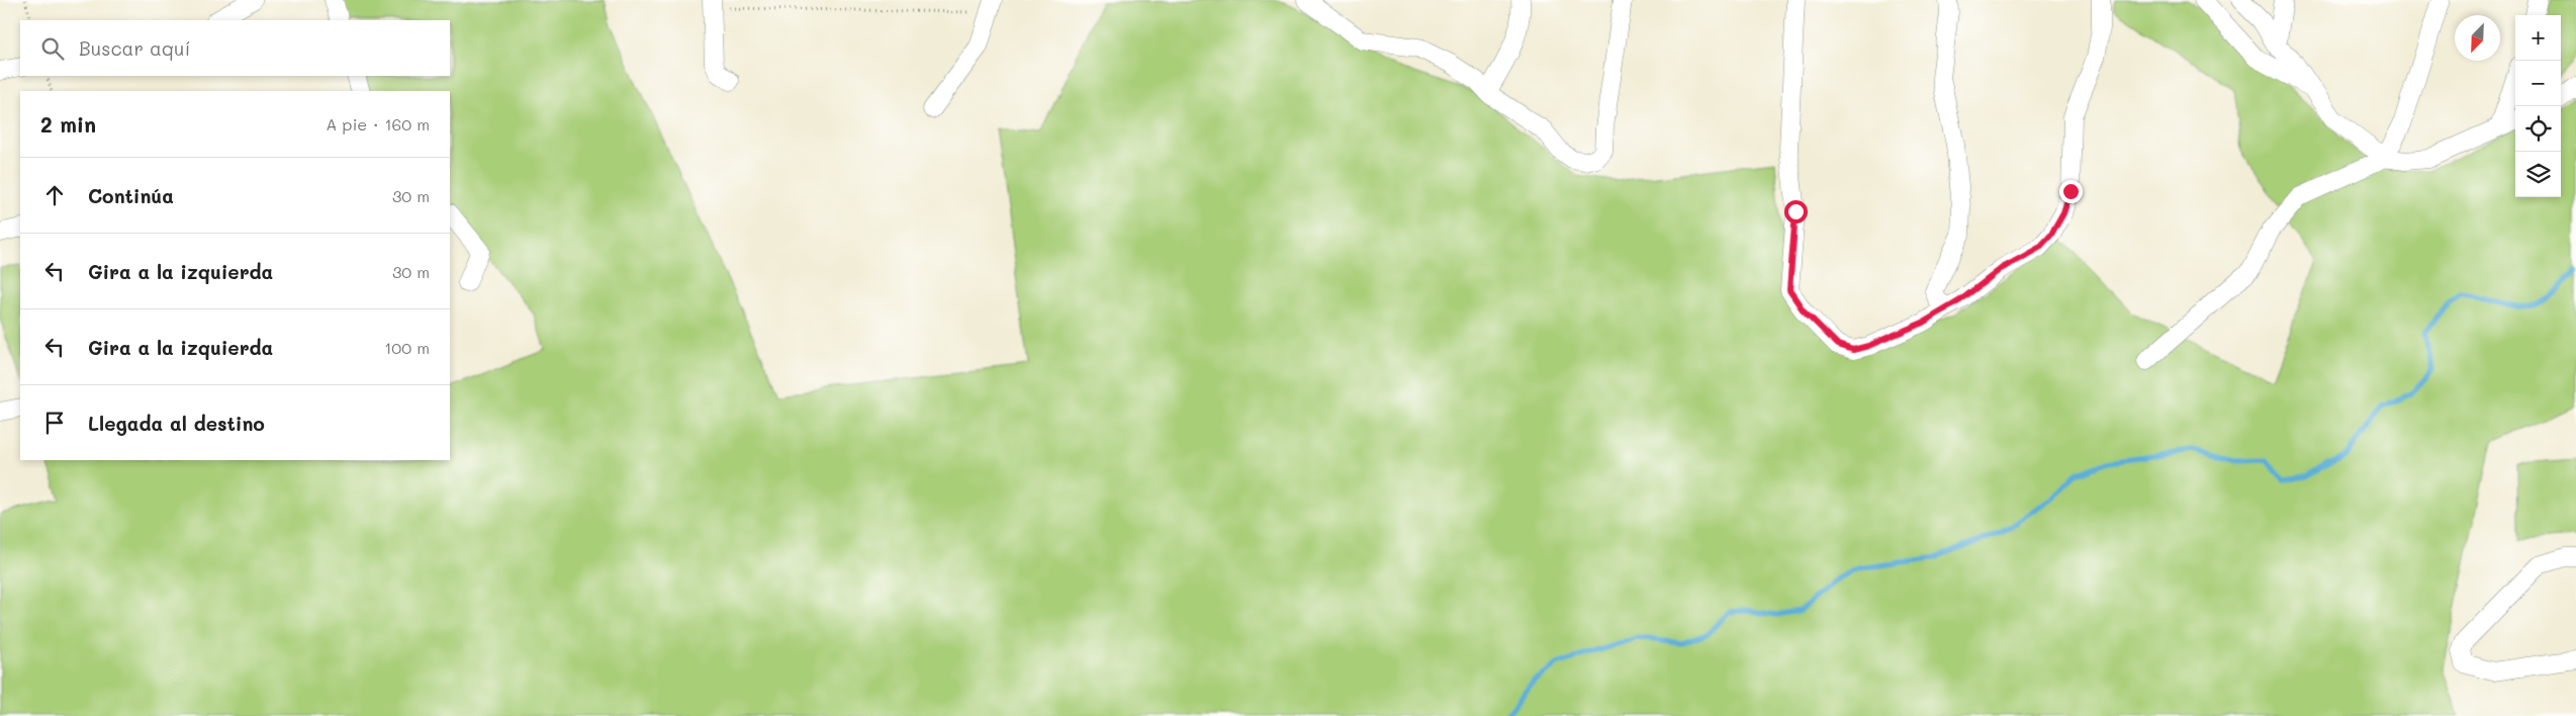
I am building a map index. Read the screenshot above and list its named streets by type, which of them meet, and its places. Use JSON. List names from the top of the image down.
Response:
{
  "north": "bottom left",
  "page": {
    "map_buttons": ["+", "−"],
    "search": "Buscar aquí",
    "heading": ["2 min", "A pie · 160 m"],
    "list": [
      ["Continúa", "30 m"],
      ["Gira a la izquierda", "30 m"],
      ["Gira a la izquierda", "100 m"],
      "Llegada al destino"
    ]
  }
}
